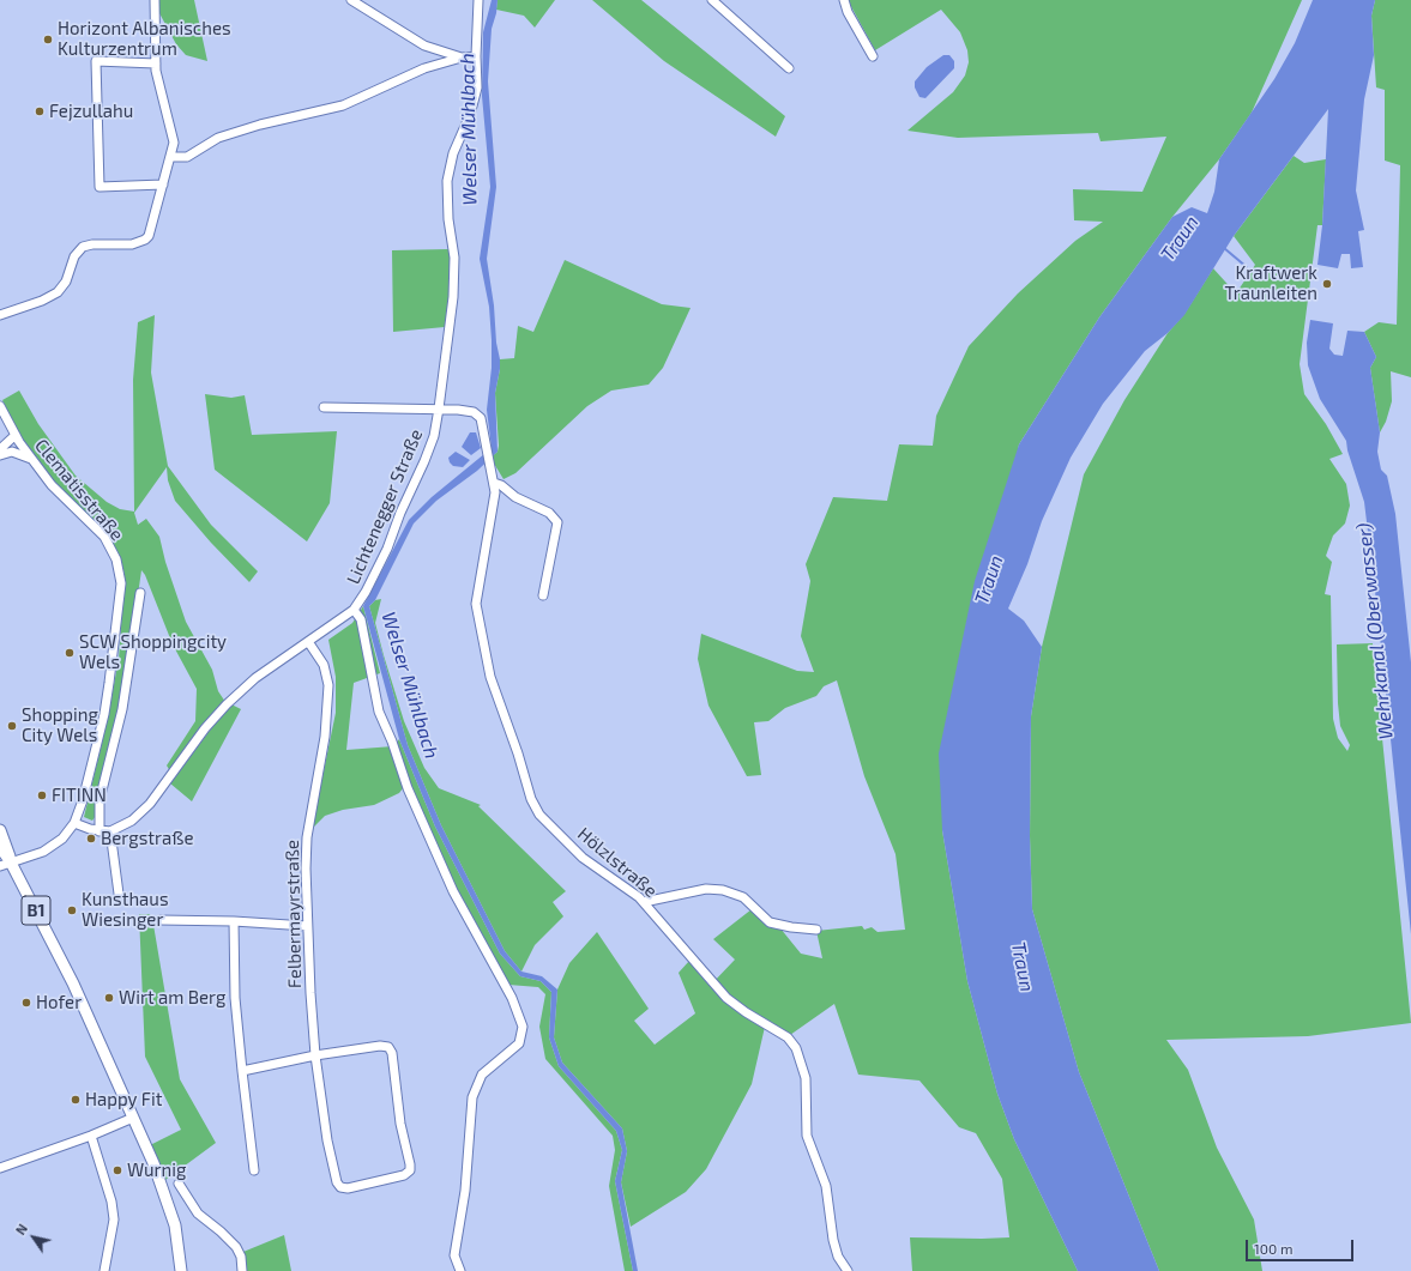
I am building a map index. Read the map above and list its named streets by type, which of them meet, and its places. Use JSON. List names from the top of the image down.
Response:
{
  "streets": {
    "main road": ["B1"],
    "street": [
      "Clematisstraße",
      "Lichtenegger Straße",
      "Hölzlstraße",
      "Felbermayrstraße"
    ]
  },
  "crossings": [
    ["Clematisstraße", "Lichtenegger Straße"],
    ["Lichtenegger Straße", "Hölzlstraße"],
    ["Lichtenegger Straße", "Felbermayrstraße"]
  ],
  "water": ["Welser Mühlbach", "Traun", "Wehrkanal (Oberwasser)"],
  "places": [
    "Horizont Albanisches Kulturzentrum",
    "Fejzullahu",
    "Kraftwerk Traunleiten",
    "SCW Shoppingcity Wels",
    "Shopping City Wels",
    "FITINN",
    "Bergstraße",
    "Kunsthaus Wiesinger",
    "Wirt am Berg",
    "Hofer",
    "Happy Fit",
    "Wurnig"
  ],
  "scale_bar": "100 m",
  "north": "top left"
}
